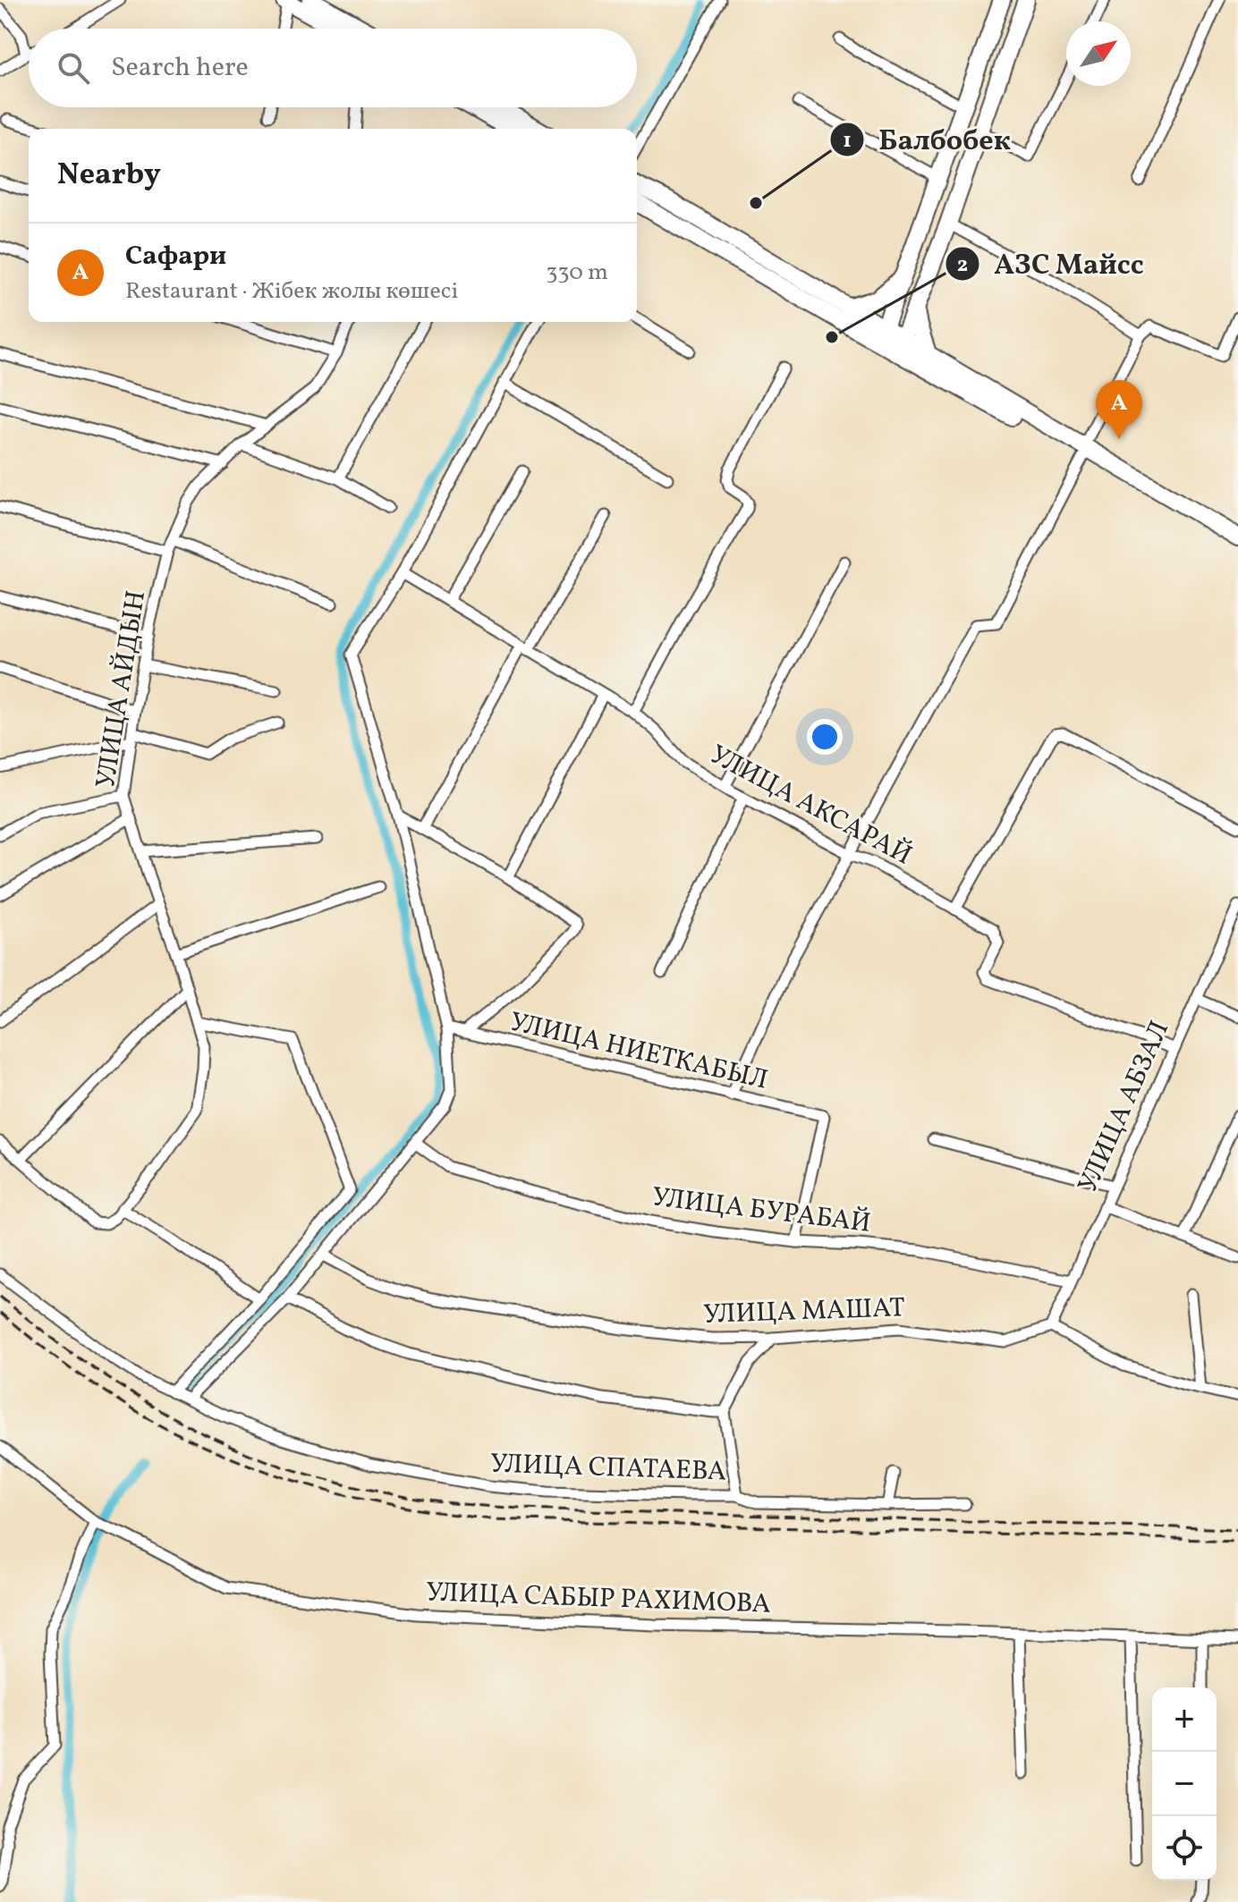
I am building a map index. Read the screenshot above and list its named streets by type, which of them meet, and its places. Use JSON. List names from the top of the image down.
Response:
{
  "streets": {
    "street": [
      "УЛИЦА АЙДЫН",
      "УЛИЦА АКСАРАЙ",
      "УЛИЦА НИЕТКАБЫЛ",
      "УЛИЦА АБЗАЛ",
      "УЛИЦА БУРАБАЙ",
      "УЛИЦА МАШАТ",
      "УЛИЦА СПАТАЕВА",
      "УЛИЦА САБЫР РАХИМОВА"
    ]
  },
  "crossings": [
    ["УЛИЦА АКСАРАЙ", "УЛИЦА АБЗАЛ"],
    ["УЛИЦА НИЕТКАБЫЛ", "УЛИЦА БУРАБАЙ"],
    ["УЛИЦА АБЗАЛ", "УЛИЦА БУРАБАЙ"],
    ["УЛИЦА АБЗАЛ", "УЛИЦА МАШАТ"]
  ],
  "places": ["Балбобек", "АЗС Майсс"],
  "north": "top right",
  "page": {
    "search": "Search here",
    "heading": "Nearby",
    "list": [
      {
        "mark": "A",
        "name": "Сафари",
        "note": "Restaurant · Жібек жолы көшесі",
        "value": "330 m"
      }
    ],
    "pins": "A",
    "map_buttons": ["+", "−"]
  }
}
